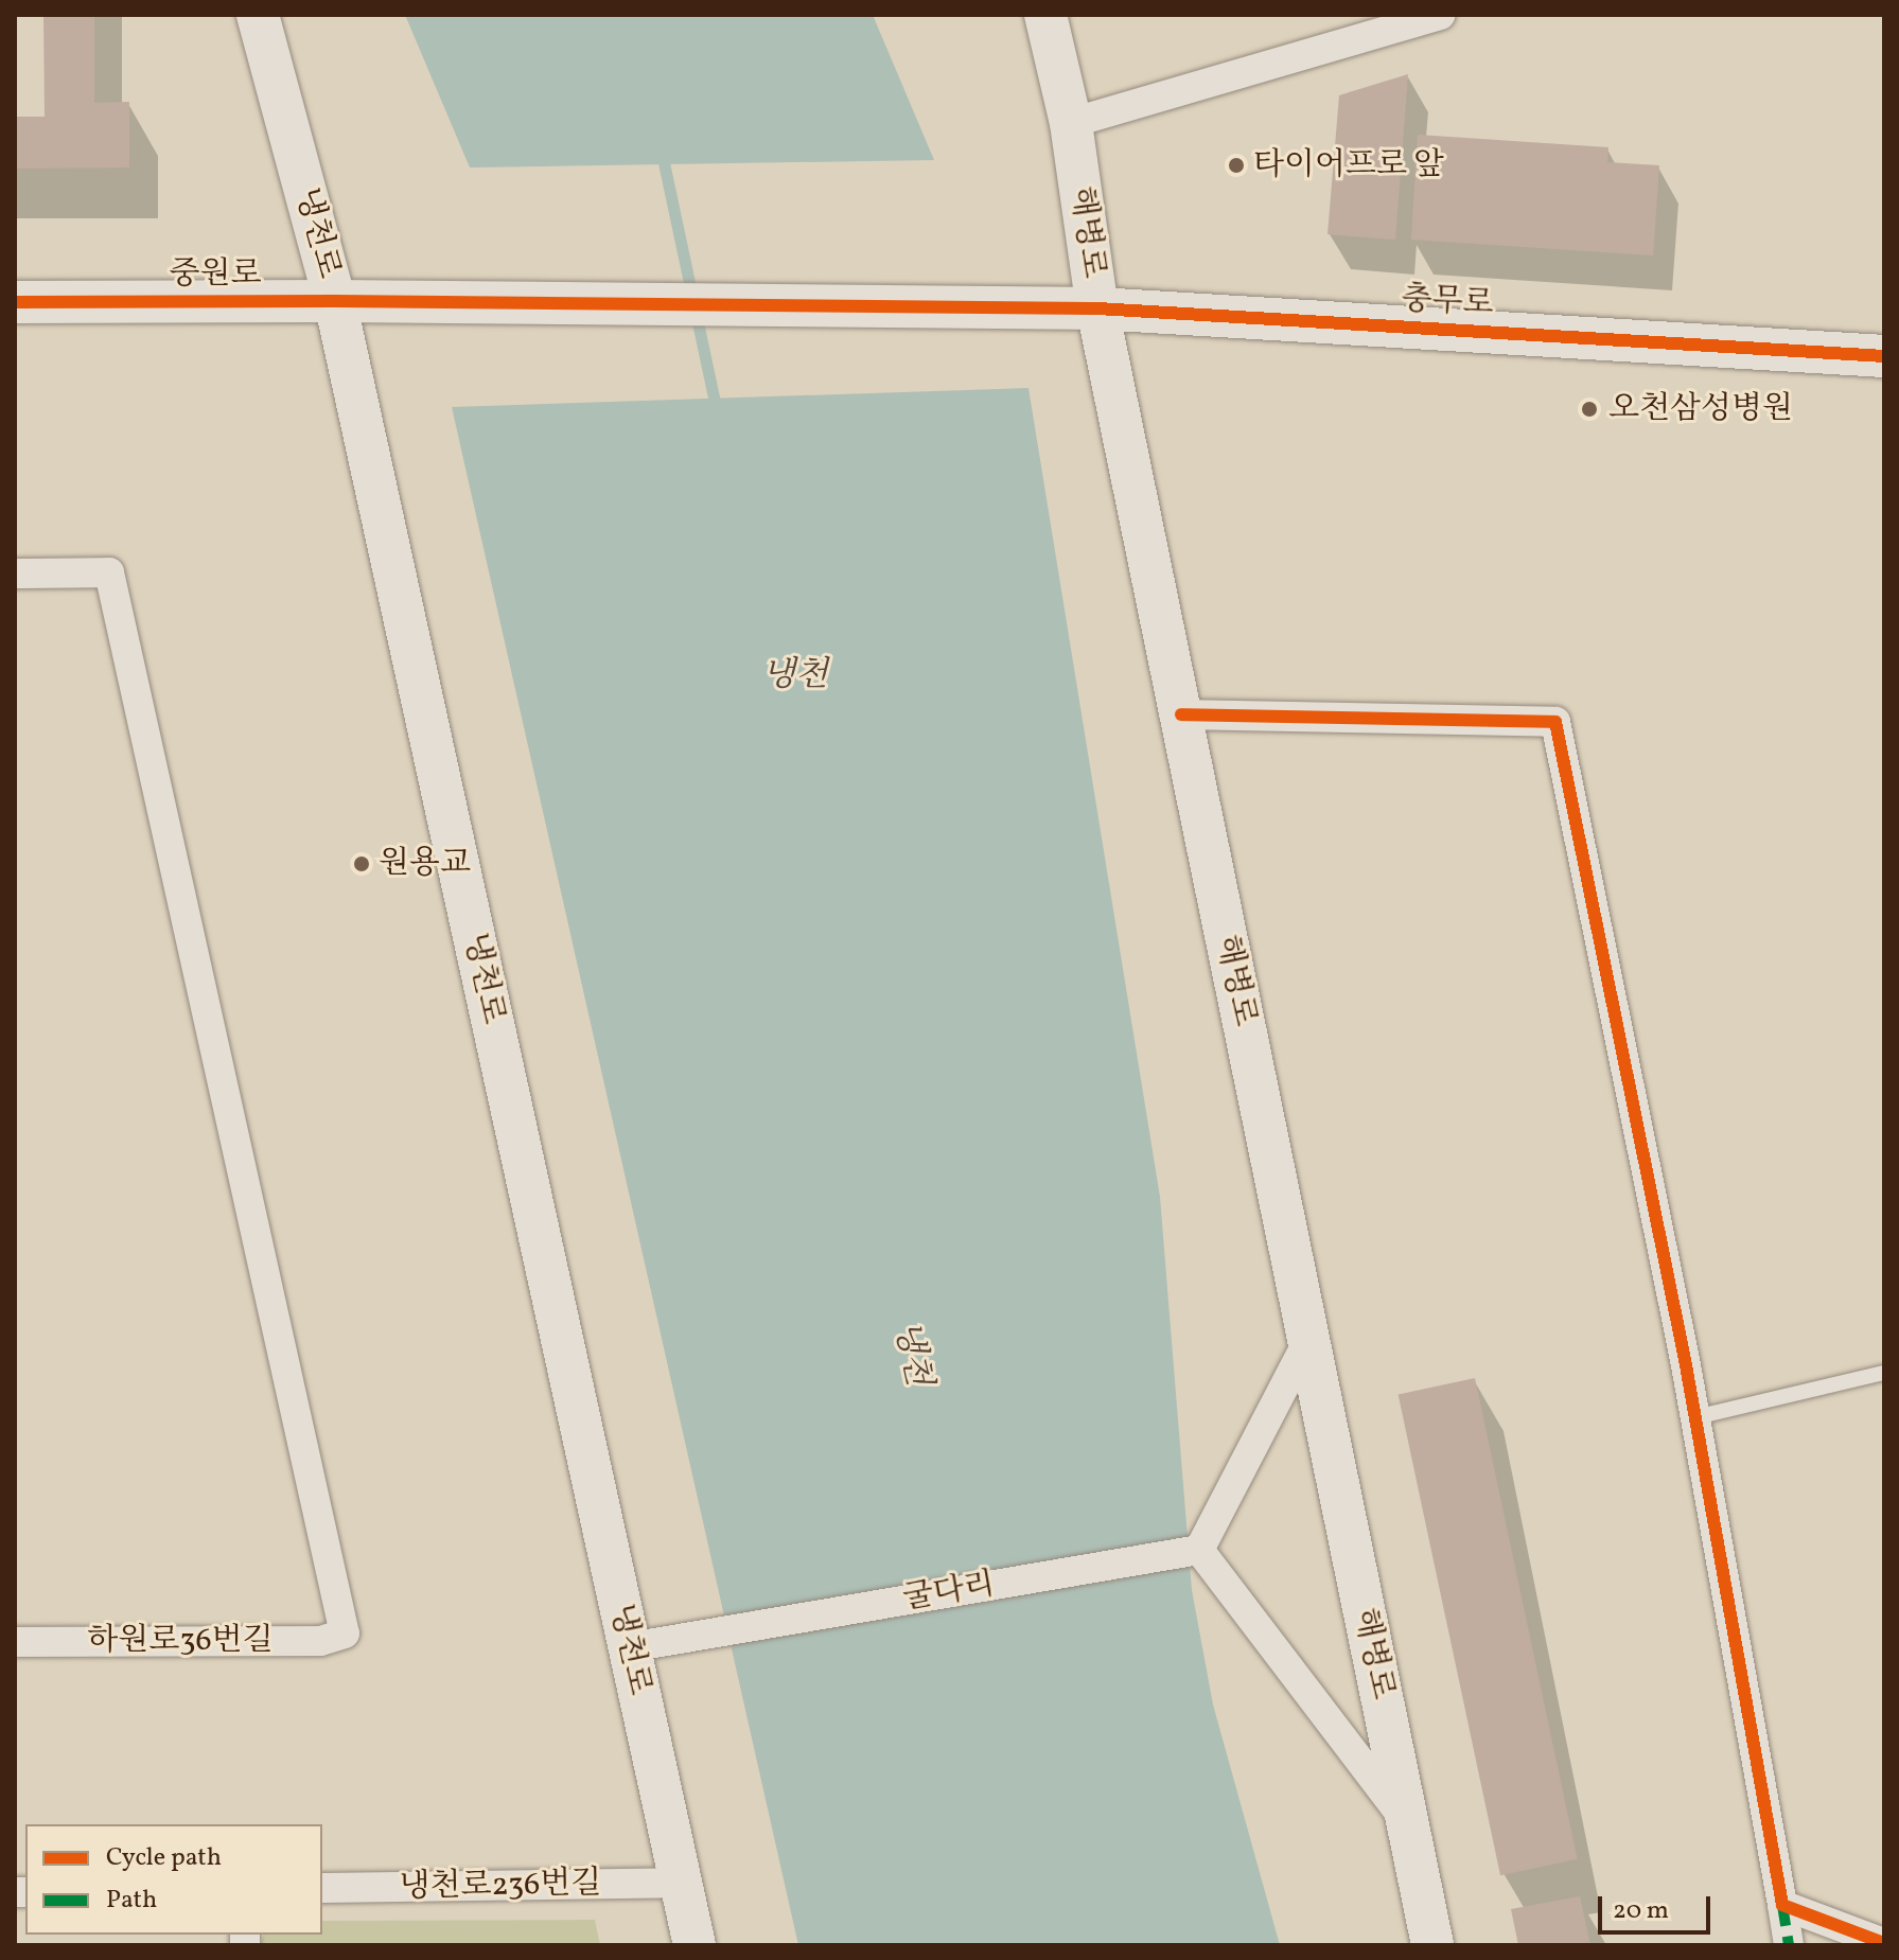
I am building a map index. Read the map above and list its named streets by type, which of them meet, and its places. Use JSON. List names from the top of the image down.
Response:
{
  "streets": {
    "main road": [
      "해병로",
      "냉천로",
      "중원로",
      "충무로"
    ],
    "street": ["굴다리", "하원로36번길", "냉천로236번길"]
  },
  "crossings": [
    ["해병로", "충무로"],
    ["냉천로", "중원로"],
    ["냉천로", "굴다리"],
    ["냉천로", "냉천로236번길"],
    ["중원로", "충무로"]
  ],
  "water": ["냉천"],
  "places": ["타이어프로 앞", "오천삼성병원", "원용교"],
  "legend": ["Cycle path", "Path"],
  "scale_bar": "20 m"
}
